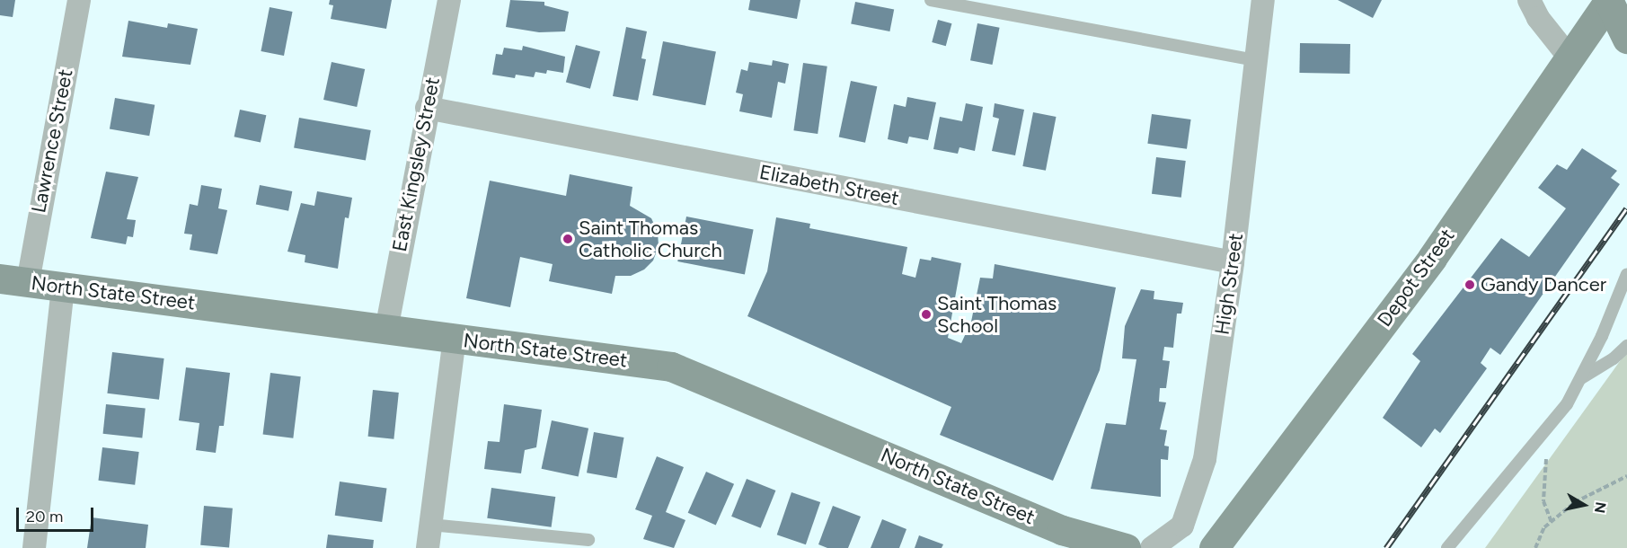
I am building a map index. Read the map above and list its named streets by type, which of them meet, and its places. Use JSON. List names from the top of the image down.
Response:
{
  "streets": {
    "street": [
      "Lawrence Street",
      "East Kingsley Street",
      "Elizabeth Street",
      "Depot Street",
      "High Street",
      "North State Street"
    ]
  },
  "crossings": [
    ["Lawrence Street", "North State Street"],
    ["East Kingsley Street", "Elizabeth Street"],
    ["East Kingsley Street", "North State Street"],
    ["Elizabeth Street", "High Street"]
  ],
  "places": ["Saint Thomas Catholic Church", "Gandy Dancer", "Saint Thomas School"],
  "scale_bar": "20 m",
  "north": "right"
}
